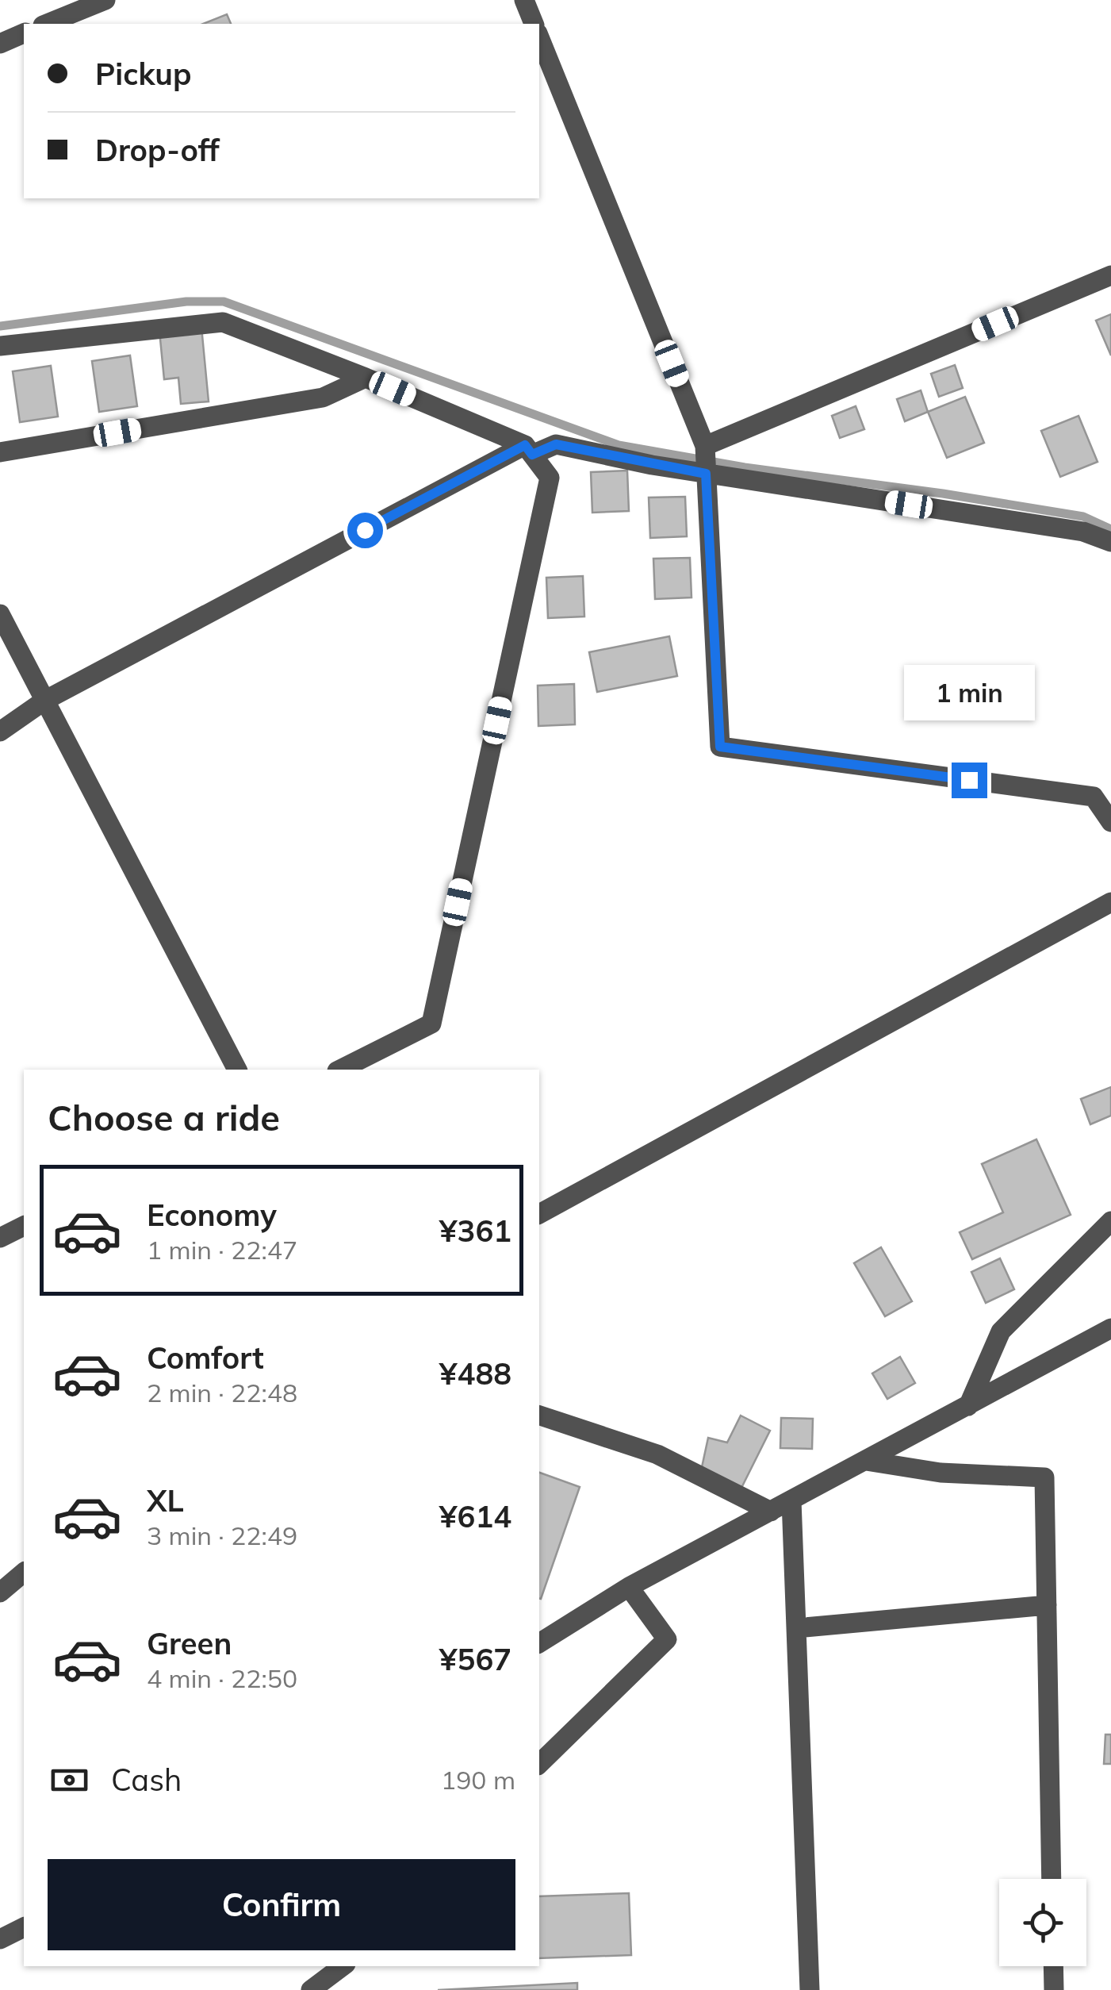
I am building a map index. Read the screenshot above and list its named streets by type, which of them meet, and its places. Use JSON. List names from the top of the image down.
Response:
{
  "page": {
    "banner": ["Pickup", "Drop-off"],
    "bubble": "1 min",
    "heading": "Choose a ride",
    "list": [
      {
        "name": "Economy",
        "note": "1 min · 22:47",
        "value": "¥361"
      },
      {
        "name": "Comfort",
        "note": "2 min · 22:48",
        "value": "¥488"
      },
      {
        "name": "XL",
        "note": "3 min · 22:49",
        "value": "¥614"
      },
      {
        "name": "Green",
        "note": "4 min · 22:50",
        "value": "¥567"
      }
    ],
    "pay": ["Cash", "190 m"],
    "buttons": "Confirm"
  }
}
